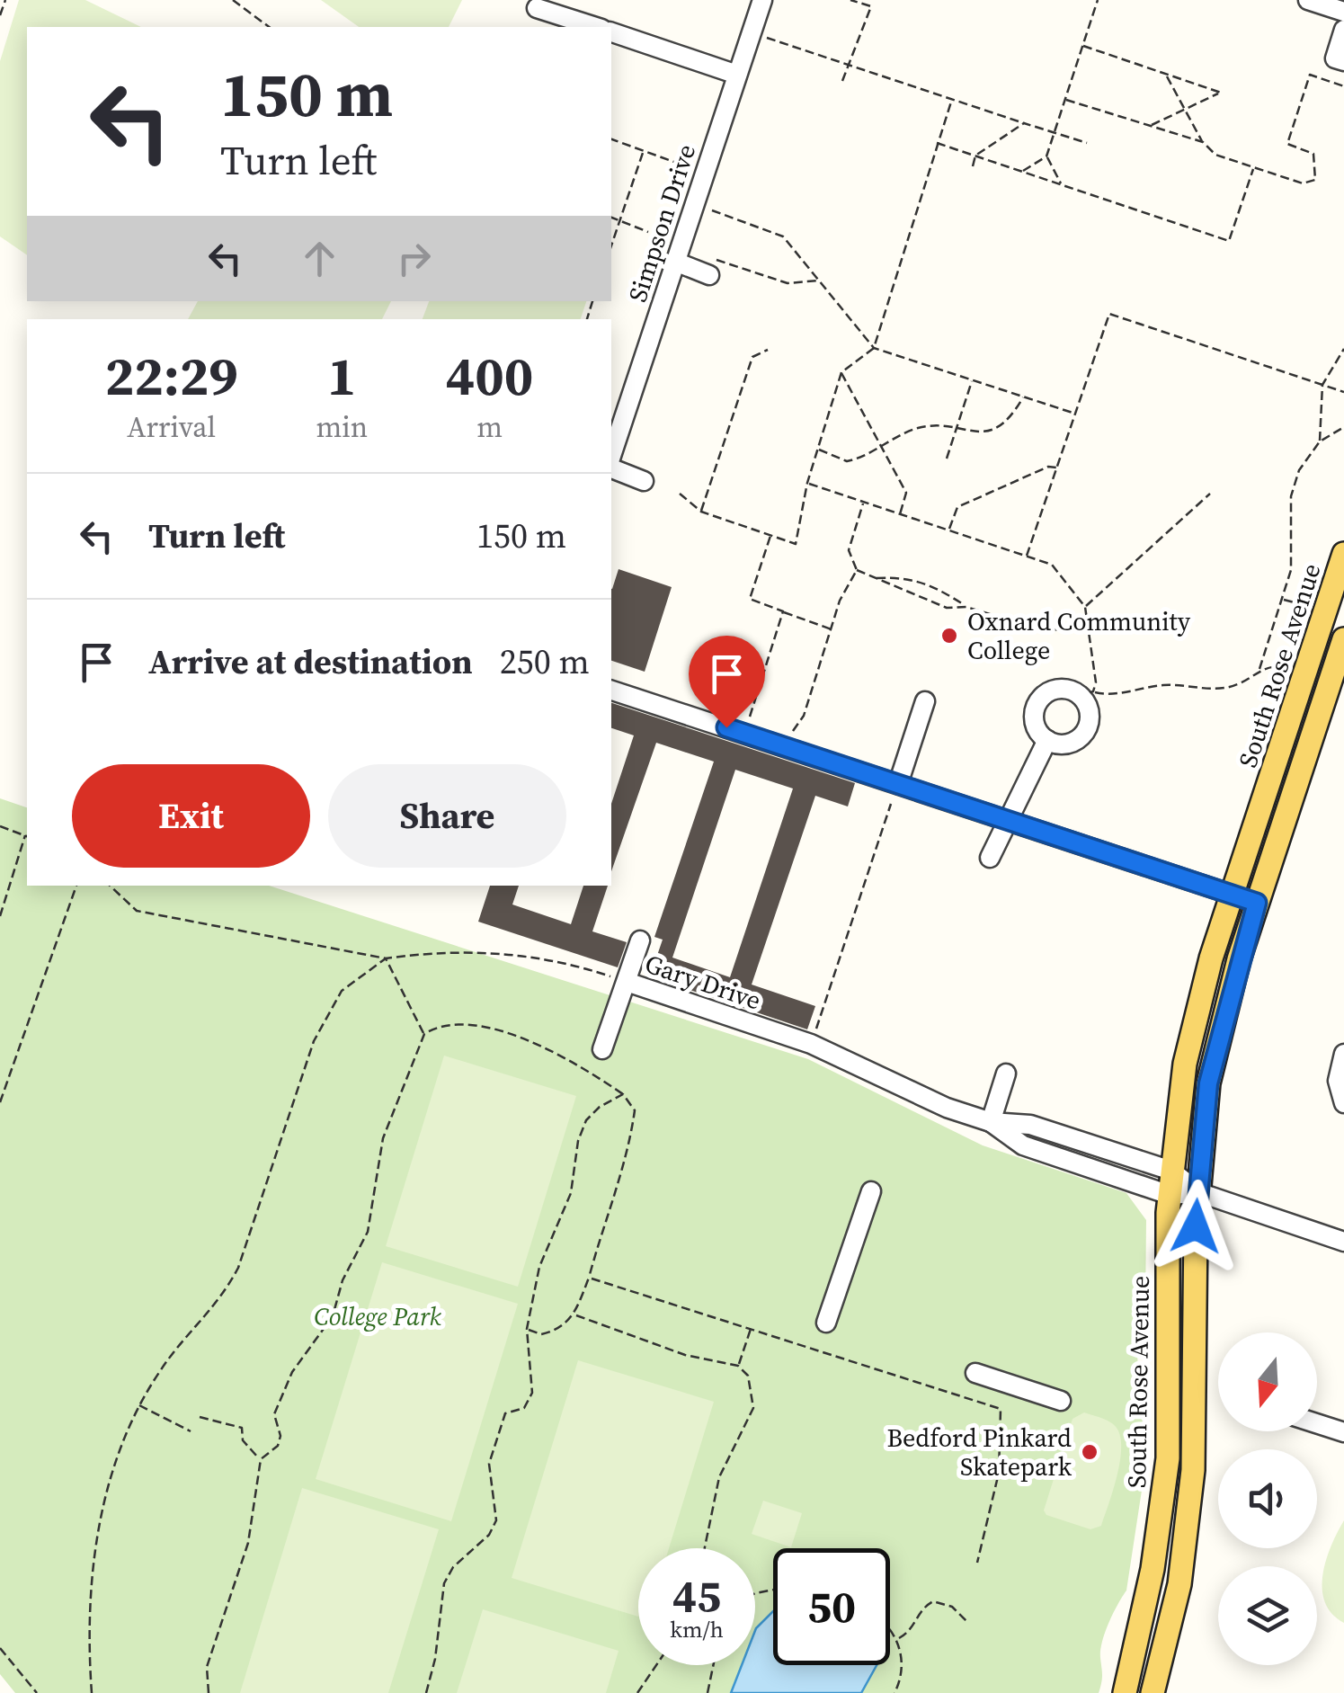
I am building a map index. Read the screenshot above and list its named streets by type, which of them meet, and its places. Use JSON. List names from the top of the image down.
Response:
{
  "streets": {
    "main road": ["South Rose Avenue"],
    "street": ["Simpson Drive", "Gary Drive"]
  },
  "crossings": [
    ["South Rose Avenue", "Gary Drive"]
  ],
  "parks": ["College Park"],
  "places": ["Oxnard Community College", "Bedford Pinkard Skatepark"],
  "north": "bottom",
  "page": {
    "turn": ["150 m", "Turn left"],
    "eta": [
      "22:29",
      "Arrival",
      "1",
      "min",
      "400",
      "m"
    ],
    "list": [
      {
        "name": "Turn left",
        "value": "150 m"
      },
      {
        "name": "Arrive at destination",
        "value": "250 m"
      }
    ],
    "buttons": ["Exit", "Share"],
    "speed": "45 km/h",
    "limit": "50"
  }
}
